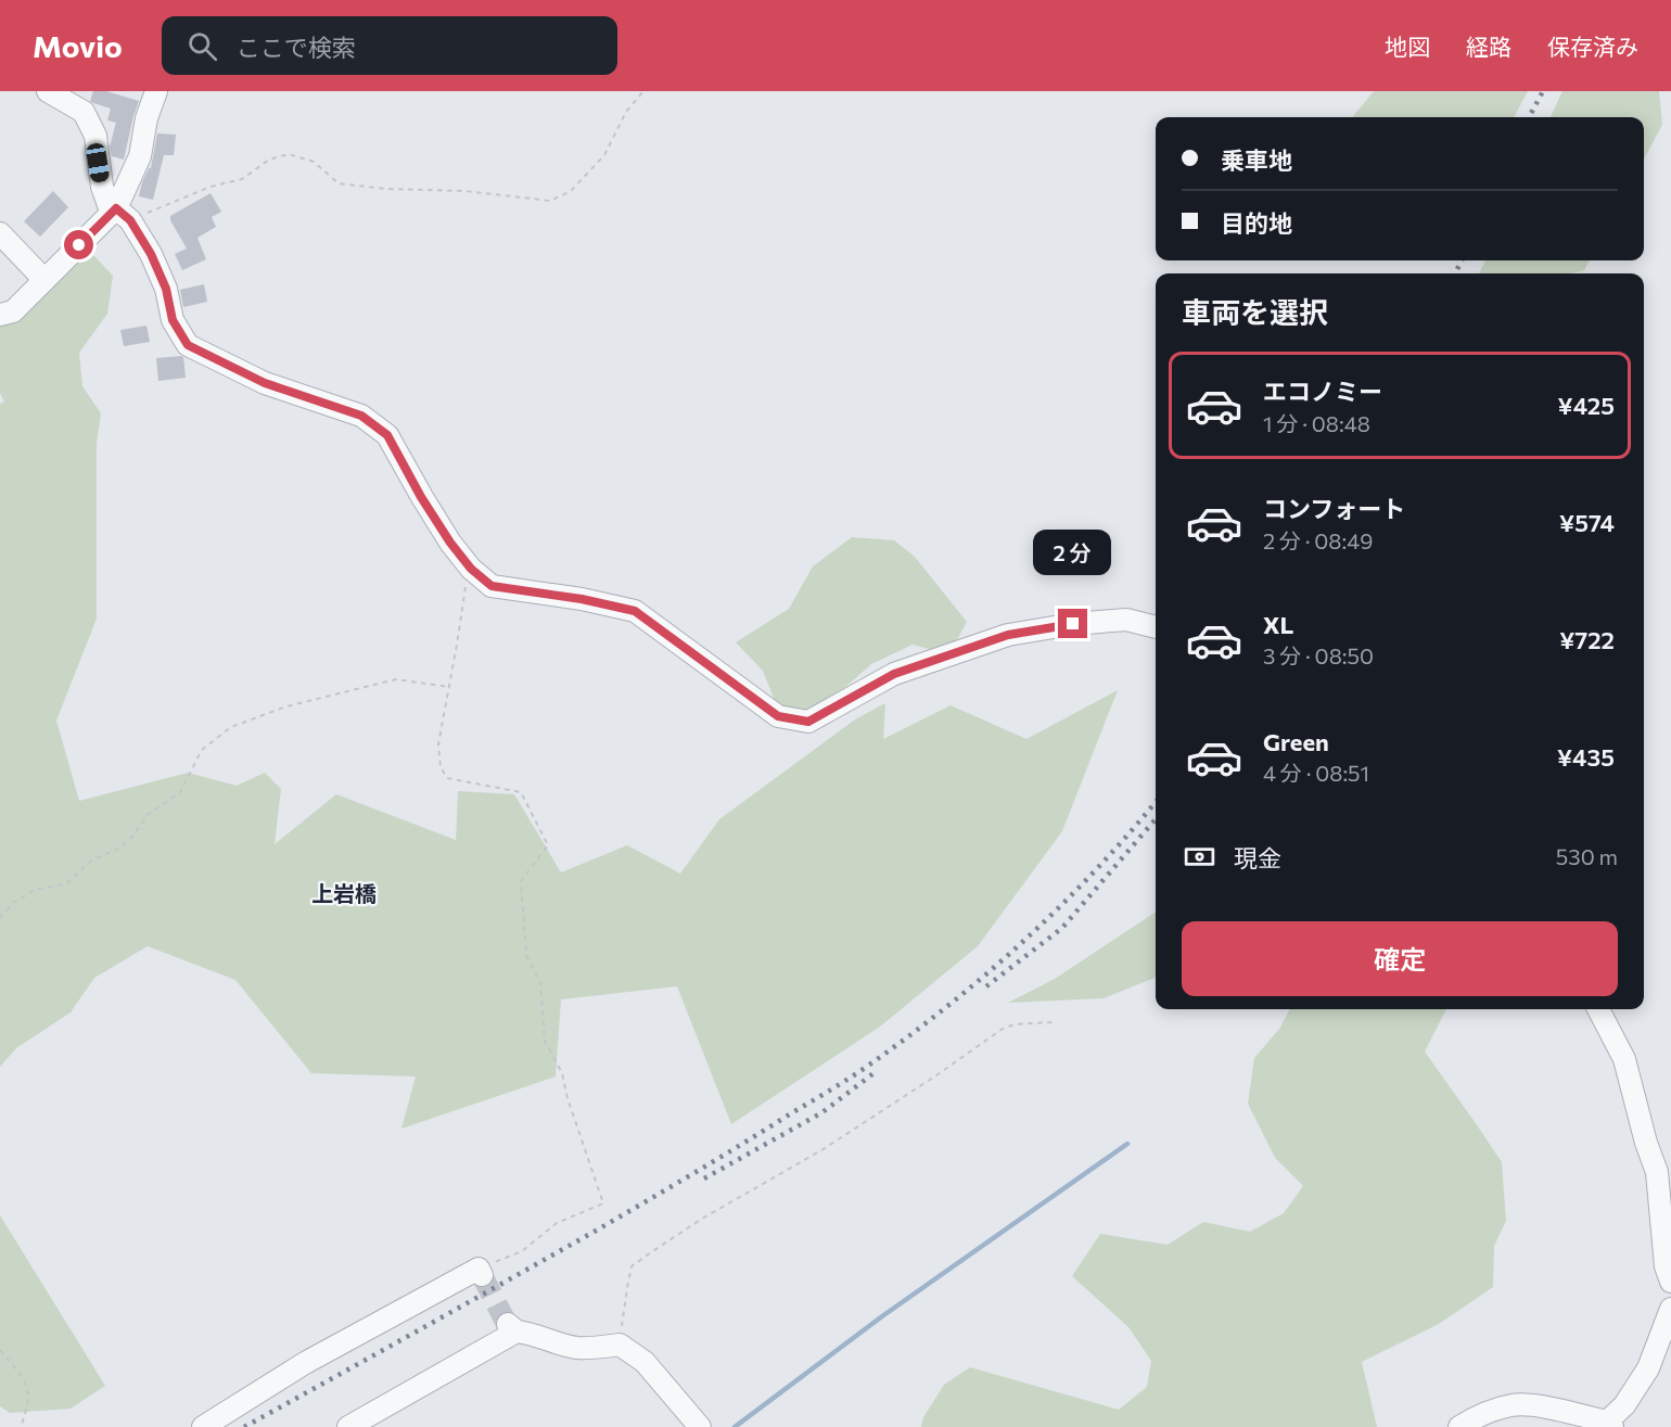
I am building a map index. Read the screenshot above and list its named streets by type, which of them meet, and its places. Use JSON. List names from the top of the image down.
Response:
{
  "districts": ["上岩橋"],
  "page": {
    "header": "Movio",
    "search": "ここで検索",
    "nav": ["地図", "経路", "保存済み"],
    "banner": ["乗車地", "目的地"],
    "heading": "車両を選択",
    "list": [
      {
        "name": "エコノミー",
        "note": "1 分 · 08:48",
        "value": "¥425"
      },
      {
        "name": "コンフォート",
        "note": "2 分 · 08:49",
        "value": "¥574"
      },
      {
        "name": "XL",
        "note": "3 分 · 08:50",
        "value": "¥722"
      },
      {
        "name": "Green",
        "note": "4 分 · 08:51",
        "value": "¥435"
      }
    ],
    "bubble": "2 分",
    "pay": ["現金", "530 m"],
    "buttons": "確定"
  }
}
